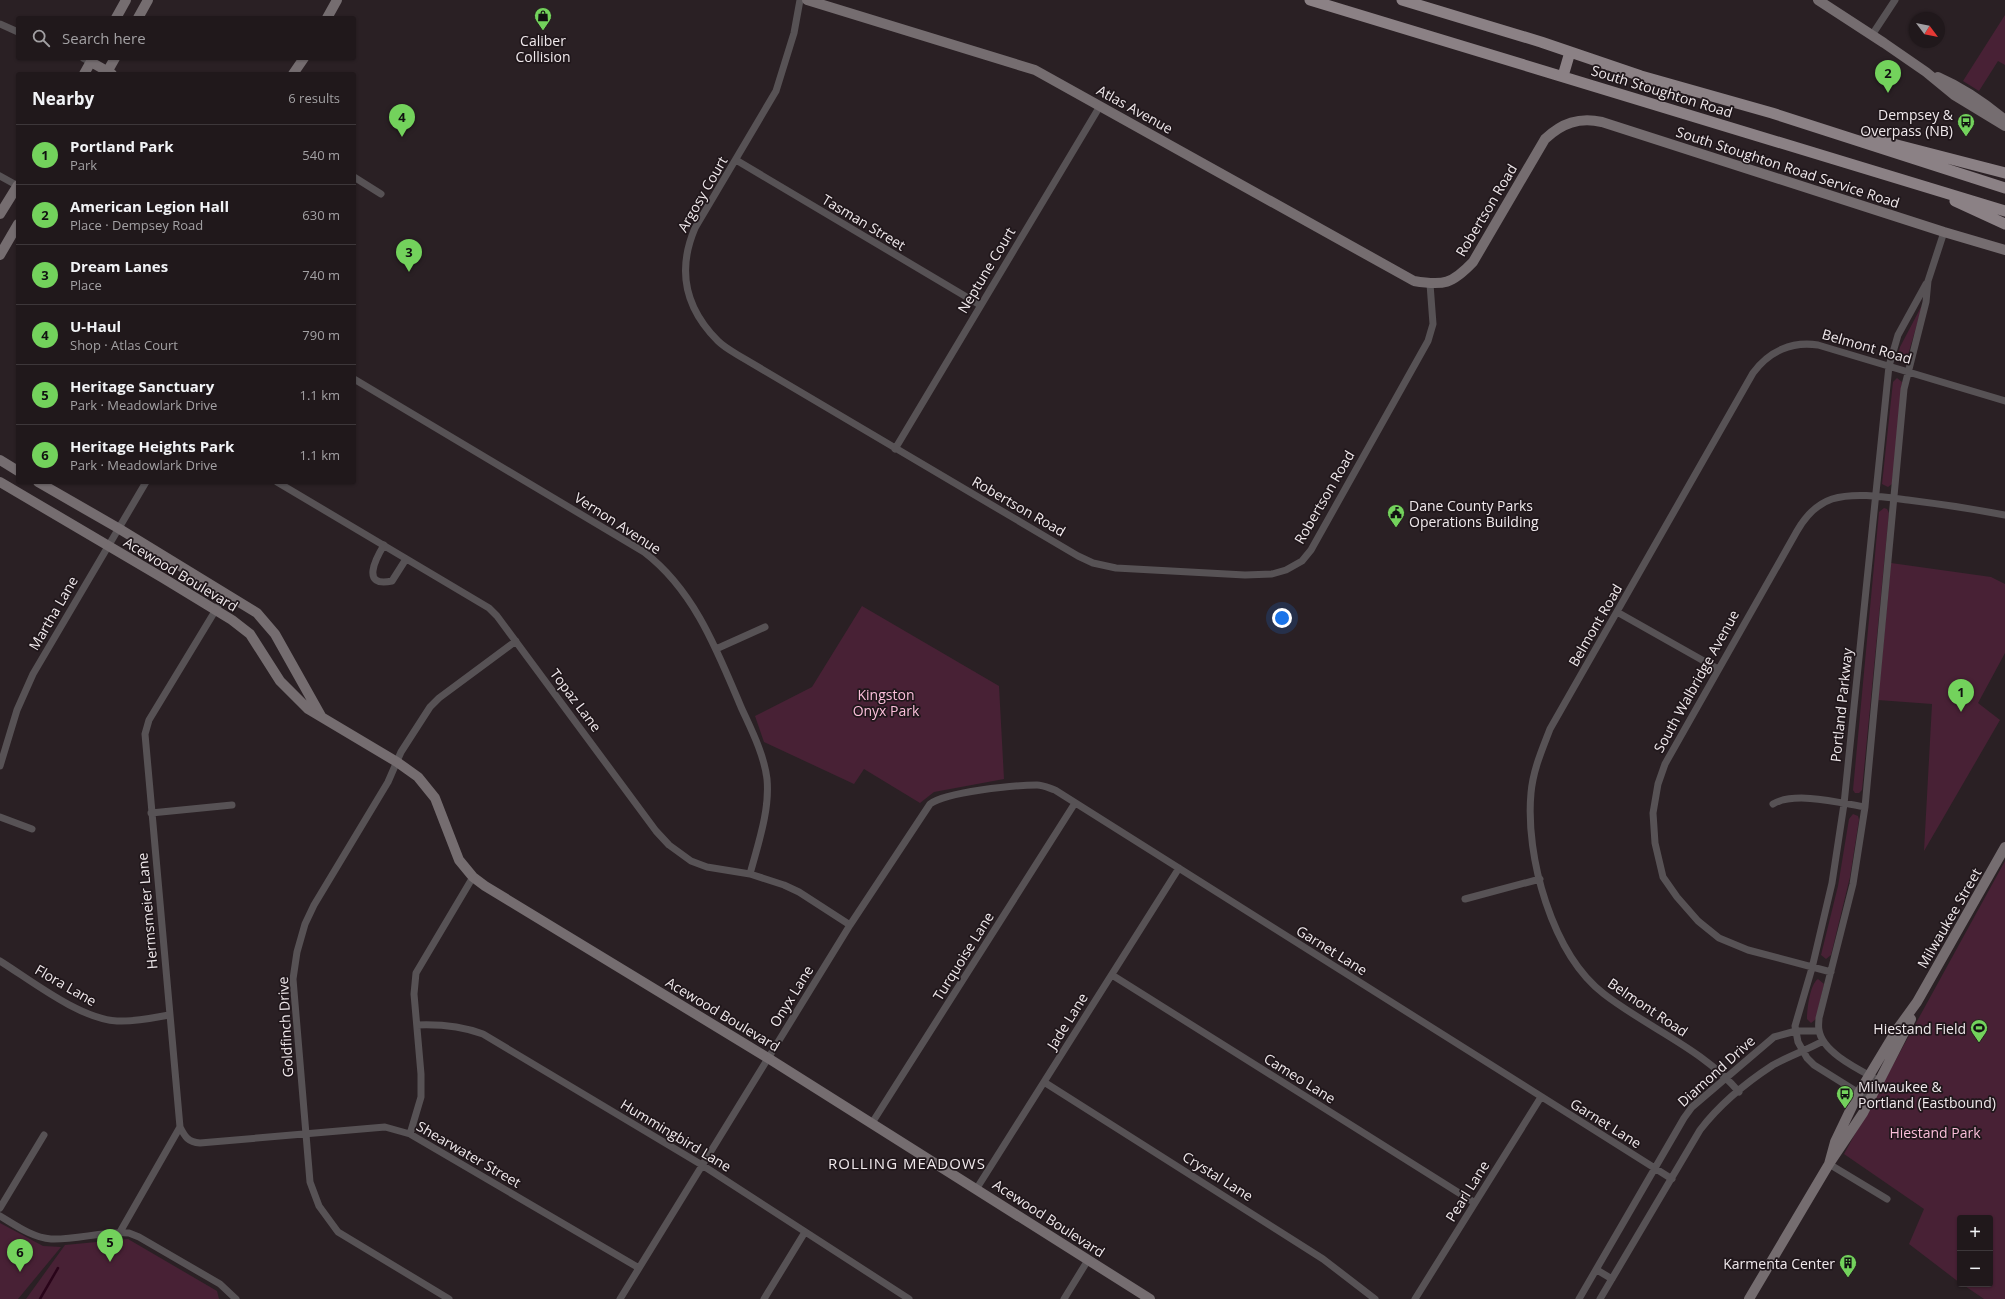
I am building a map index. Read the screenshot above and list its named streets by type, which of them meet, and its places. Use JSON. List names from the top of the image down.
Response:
{
  "streets": {
    "main road": ["South Stoughton Road"],
    "street": [
      "Atlas Avenue",
      "South Stoughton Road Service Road",
      "Argosy Court",
      "Robertson Road",
      "Tasman Street",
      "Neptune Court",
      "Belmont Road",
      "Vernon Avenue",
      "Acewood Boulevard",
      "Martha Lane",
      "South Walbridge Avenue",
      "Topaz Lane",
      "Portland Parkway",
      "Hermsmeier Lane",
      "Milwaukee Street",
      "Garnet Lane",
      "Turquoise Lane",
      "Flora Lane",
      "Onyx Lane",
      "Jade Lane",
      "Goldfinch Drive",
      "Diamond Drive",
      "Cameo Lane",
      "Hummingbird Lane",
      "Shearwater Street",
      "Crystal Lane",
      "Pearl Lane"
    ]
  },
  "crossings": [
    ["Atlas Avenue", "Robertson Road"],
    ["Atlas Avenue", "Neptune Court"],
    ["South Stoughton Road Service Road", "Robertson Road"],
    ["South Stoughton Road Service Road", "Portland Parkway"],
    ["Argosy Court", "Robertson Road"],
    ["Argosy Court", "Tasman Street"],
    ["Argosy Court", "Neptune Court"],
    ["Robertson Road", "Neptune Court"],
    ["Tasman Street", "Neptune Court"],
    ["Belmont Road", "Portland Parkway"],
    ["Belmont Road", "Diamond Drive"],
    ["Vernon Avenue", "Topaz Lane"],
    ["Acewood Boulevard", "Martha Lane"],
    ["Acewood Boulevard", "Hermsmeier Lane"],
    ["Acewood Boulevard", "Turquoise Lane"],
    ["Acewood Boulevard", "Onyx Lane"],
    ["Acewood Boulevard", "Jade Lane"],
    ["Acewood Boulevard", "Goldfinch Drive"],
    ["South Walbridge Avenue", "Portland Parkway"],
    ["Topaz Lane", "Onyx Lane"],
    ["Topaz Lane", "Goldfinch Drive"],
    ["Portland Parkway", "Milwaukee Street"],
    ["Portland Parkway", "Diamond Drive"],
    ["Hermsmeier Lane", "Flora Lane"],
    ["Hermsmeier Lane", "Shearwater Street"],
    ["Garnet Lane", "Turquoise Lane"],
    ["Garnet Lane", "Onyx Lane"],
    ["Garnet Lane", "Jade Lane"],
    ["Garnet Lane", "Diamond Drive"],
    ["Garnet Lane", "Pearl Lane"],
    ["Onyx Lane", "Hummingbird Lane"],
    ["Onyx Lane", "Shearwater Street"],
    ["Jade Lane", "Cameo Lane"],
    ["Jade Lane", "Crystal Lane"],
    ["Goldfinch Drive", "Shearwater Street"],
    ["Cameo Lane", "Pearl Lane"]
  ],
  "districts": ["ROLLING MEADOWS"],
  "parks": ["Kingston Onyx Park", "Hiestand Park"],
  "places": {
    "shop": ["Caliber Collision"],
    "bus stop": ["Dempsey & Overpass (NB)", "Milwaukee & Portland (Eastbound)"],
    "public building": ["Dane County Parks Operations Building"],
    "sports": ["Hiestand Field"],
    "building": ["Karmenta Center"]
  },
  "north": "bottom right",
  "page": {
    "search": "Search here",
    "pins": [
      "2",
      "4",
      "3",
      "1",
      "5",
      "6"
    ],
    "heading": ["Nearby", "6 results"],
    "list": [
      {
        "mark": "1",
        "name": "Portland Park",
        "note": "Park",
        "value": "540 m"
      },
      {
        "mark": "2",
        "name": "American Legion Hall",
        "note": "Place · Dempsey Road",
        "value": "630 m"
      },
      {
        "mark": "3",
        "name": "Dream Lanes",
        "note": "Place",
        "value": "740 m"
      },
      {
        "mark": "4",
        "name": "U-Haul",
        "note": "Shop · Atlas Court",
        "value": "790 m"
      },
      {
        "mark": "5",
        "name": "Heritage Sanctuary",
        "note": "Park · Meadowlark Drive",
        "value": "1.1 km"
      },
      {
        "mark": "6",
        "name": "Heritage Heights Park",
        "note": "Park · Meadowlark Drive",
        "value": "1.1 km"
      }
    ],
    "map_buttons": ["+", "−"]
  }
}
